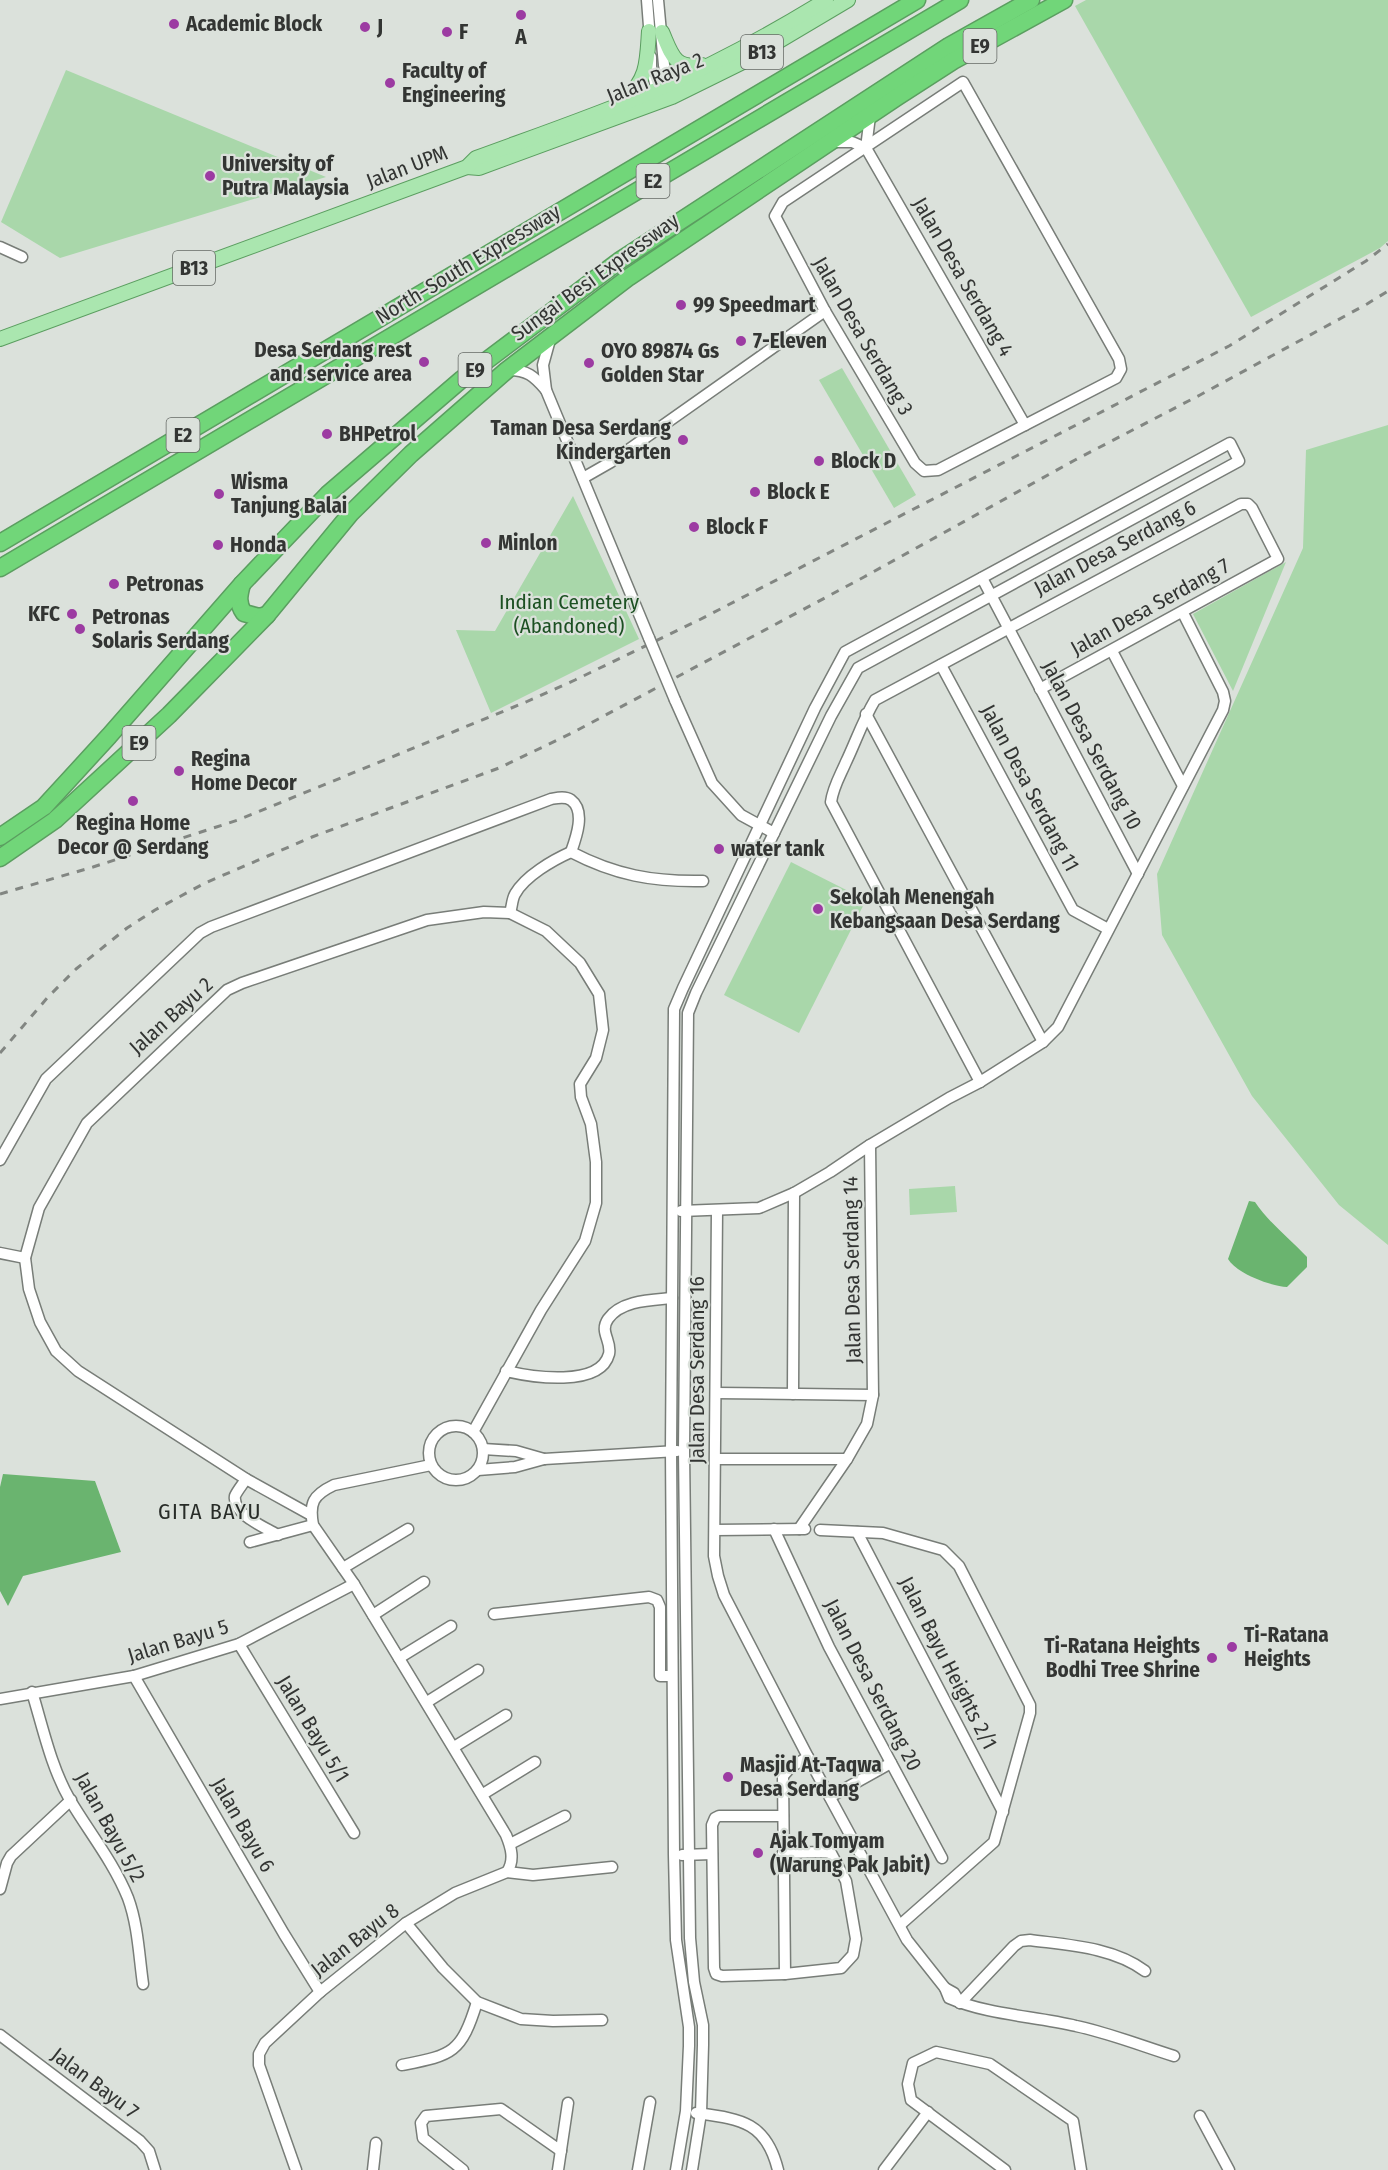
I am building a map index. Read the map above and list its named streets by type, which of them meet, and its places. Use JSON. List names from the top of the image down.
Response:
{
  "streets": {
    "highway": [
      "E9",
      "E2",
      "North–South Expressway",
      "Sungai Besi Expressway"
    ],
    "main road": ["B13", "Jalan Raya 2", "Jalan UPM"],
    "street": [
      "Jalan Desa Serdang 4",
      "Jalan Desa Serdang 3",
      "Jalan Desa Serdang 6",
      "Jalan Desa Serdang 7",
      "Jalan Desa Serdang 10",
      "Jalan Desa Serdang 11",
      "Jalan Bayu 2",
      "Jalan Desa Serdang 14",
      "Jalan Desa Serdang 16",
      "Jalan Bayu 5",
      "Jalan Bayu Heights 2/1",
      "Jalan Desa Serdang 20",
      "Jalan Bayu 5/1",
      "Jalan Bayu 6",
      "Jalan Bayu 5/2",
      "Jalan Bayu 8",
      "Jalan Bayu 7"
    ]
  },
  "crossings": [
    ["Jalan Raya 2", "Jalan UPM"],
    ["Jalan Desa Serdang 4", "Jalan Desa Serdang 3"],
    ["Jalan Desa Serdang 6", "Jalan Desa Serdang 7"],
    ["Jalan Desa Serdang 6", "Jalan Desa Serdang 10"],
    ["Jalan Desa Serdang 6", "Jalan Desa Serdang 11"],
    ["Jalan Desa Serdang 7", "Jalan Desa Serdang 10"],
    ["Jalan Desa Serdang 14", "Jalan Desa Serdang 20"],
    ["Jalan Bayu 5", "Jalan Bayu 5/1"],
    ["Jalan Bayu 5", "Jalan Bayu 6"],
    ["Jalan Bayu 5", "Jalan Bayu 5/2"],
    ["Jalan Bayu 6", "Jalan Bayu 8"]
  ],
  "districts": ["GITA BAYU"],
  "parks": ["Indian Cemetery (Abandoned)"],
  "places": [
    "A",
    "Academic Block",
    "J",
    "F",
    "Faculty of Engineering",
    "University of Putra Malaysia",
    "99 Speedmart",
    "7-Eleven",
    "Desa Serdang rest and service area",
    "OYO 89874 Gs Golden Star",
    "BHPetrol",
    "Taman Desa Serdang Kindergarten",
    "Block D",
    "Block E",
    "Wisma Tanjung Balai",
    "Block F",
    "Minlon",
    "Honda",
    "Petronas",
    "KFC",
    "Petronas Solaris Serdang",
    "Regina Home Decor",
    "Regina Home Decor @ Serdang",
    "water tank",
    "Sekolah Menengah Kebangsaan Desa Serdang",
    "Ti-Ratana Heights",
    "Ti-Ratana Heights Bodhi Tree Shrine",
    "Masjid At-Taqwa Desa Serdang",
    "Ajak Tomyam (Warung Pak Jabit)"
  ]
}
